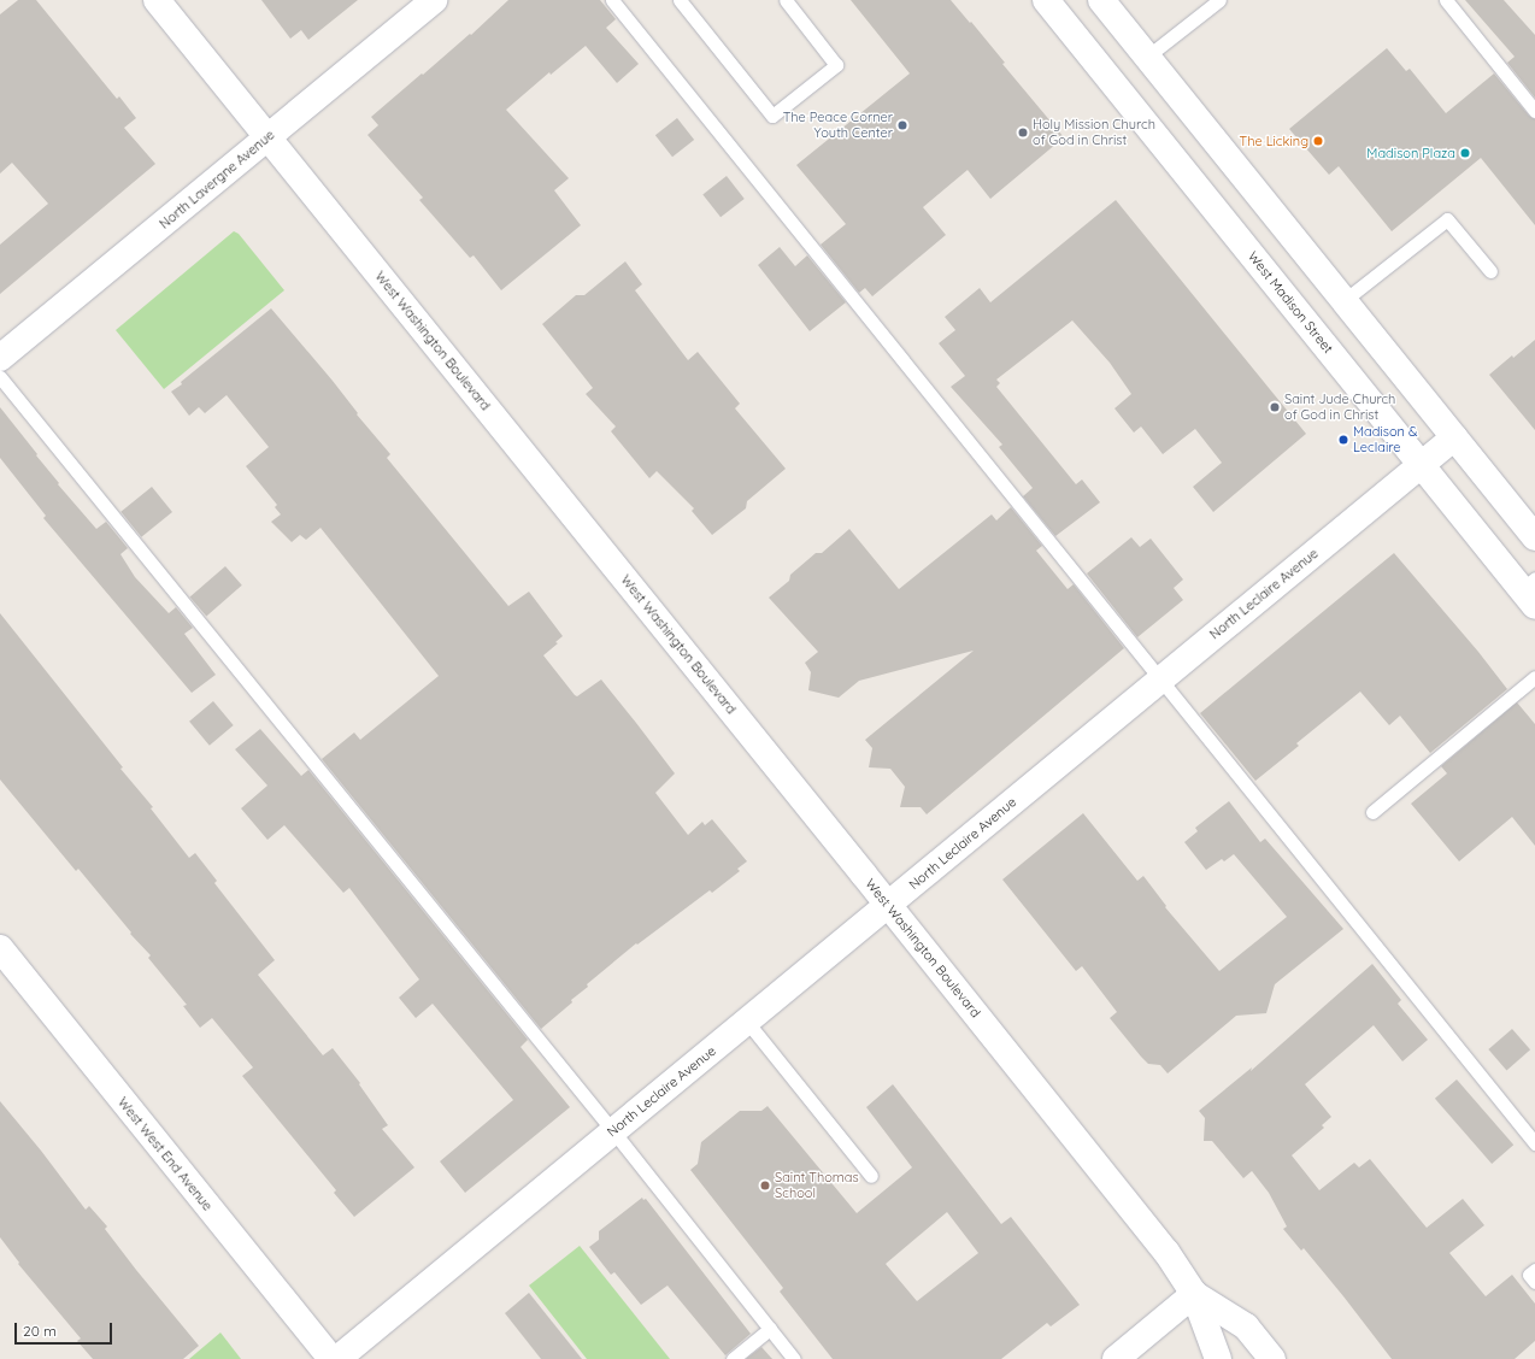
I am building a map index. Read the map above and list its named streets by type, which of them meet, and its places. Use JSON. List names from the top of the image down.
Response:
{
  "streets": {
    "street": [
      "North Lavergne Avenue",
      "West Madison Street",
      "West Washington Boulevard",
      "North Leclaire Avenue",
      "West West End Avenue"
    ]
  },
  "crossings": [
    ["North Lavergne Avenue", "West Washington Boulevard"],
    ["West Madison Street", "North Leclaire Avenue"],
    ["West Washington Boulevard", "North Leclaire Avenue"]
  ],
  "places": [
    "The Peace Corner Youth Center",
    "Holy Mission Church of God in Christ",
    "The Licking",
    "Madison Plaza",
    "Saint Jude Church of God in Christ",
    "Madison & Leclaire",
    "Saint Thomas School"
  ],
  "scale_bar": "20 m"
}
